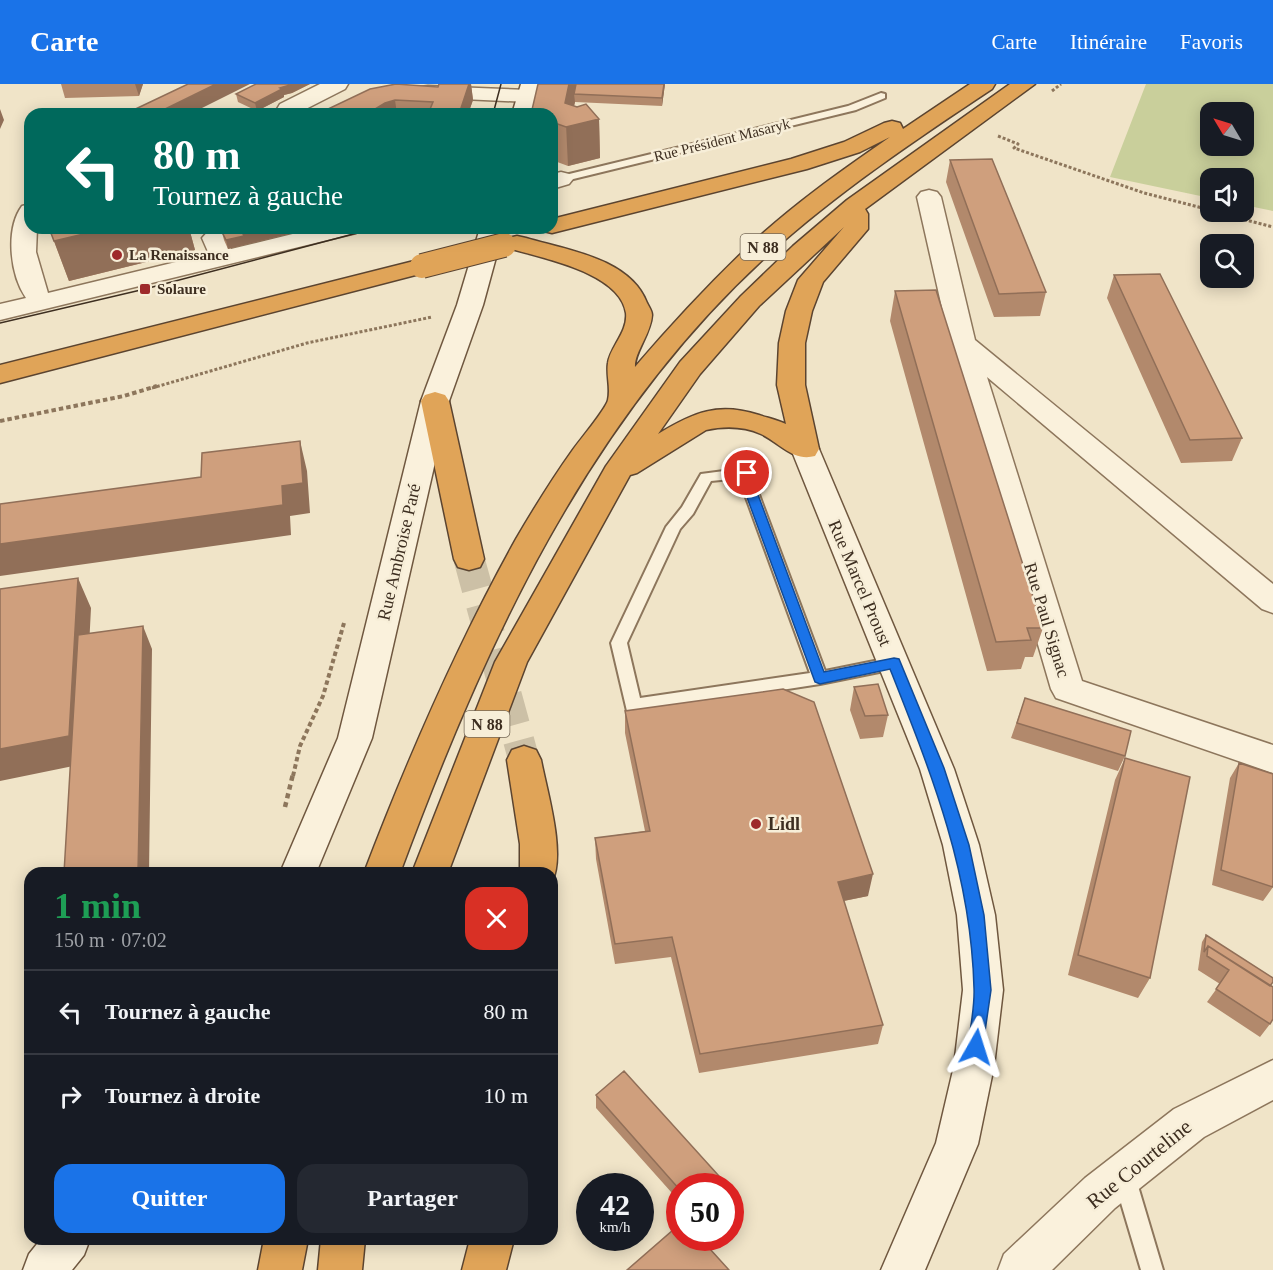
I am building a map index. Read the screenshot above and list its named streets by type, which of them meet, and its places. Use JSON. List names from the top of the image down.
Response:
{
  "streets": {
    "highway": ["N 88"],
    "street": [
      "Rue Ambroise Paré",
      "Rue Marcel Proust",
      "Rue Paul Signac",
      "Rue Courteline"
    ],
    "lane": ["Rue Président Masaryk"]
  },
  "places": {
    "other": ["La Renaissance", "Lidl"],
    "transit": ["Solaure"]
  },
  "north": "top left",
  "page": {
    "header": "Carte",
    "nav": ["Carte", "Itinéraire", "Favoris"],
    "turn": ["80 m", "Tournez à gauche"],
    "heading": ["1 min", "150 m · 07:02"],
    "list": [
      {
        "name": "Tournez à gauche",
        "value": "80 m"
      },
      {
        "name": "Tournez à droite",
        "value": "10 m"
      }
    ],
    "buttons": ["Quitter", "Partager"],
    "speed": "42 km/h",
    "limit": "50"
  }
}
